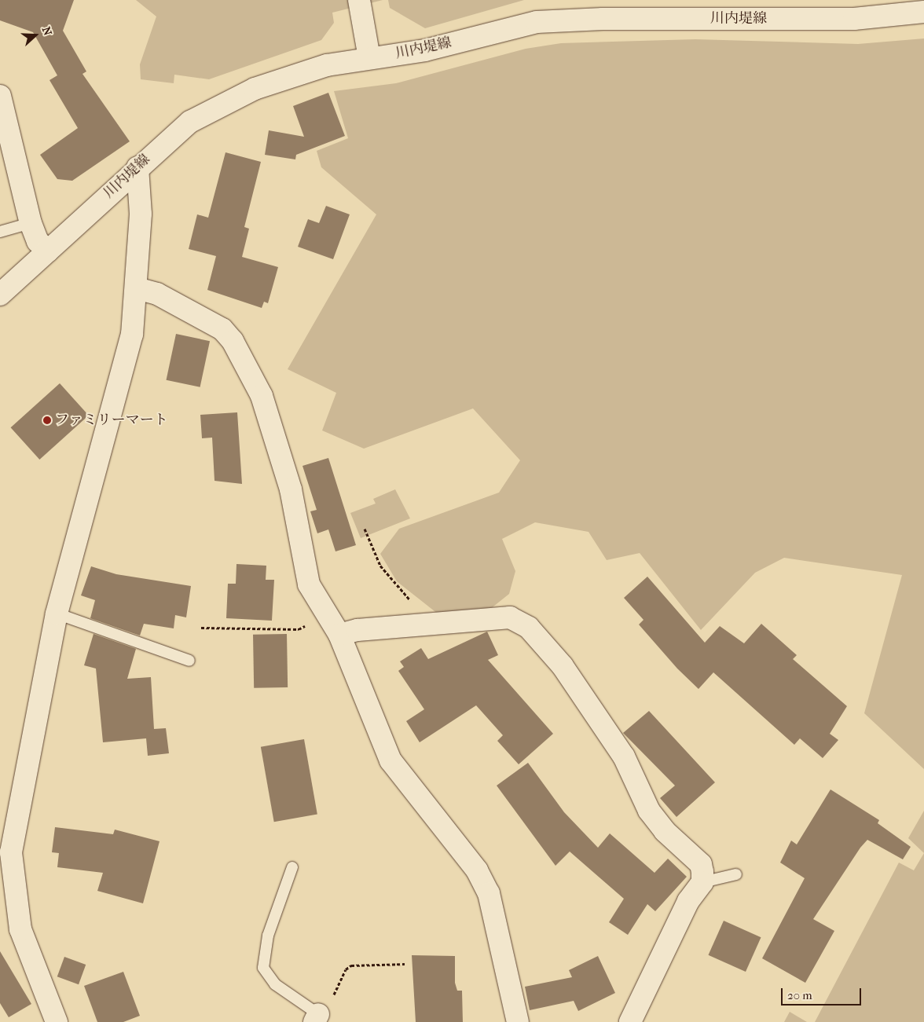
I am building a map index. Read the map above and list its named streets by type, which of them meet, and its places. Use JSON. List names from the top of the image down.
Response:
{
  "streets": {
    "street": ["川内堤線"]
  },
  "places": ["ファミリーマート"],
  "scale_bar": "20 m",
  "north": "right"
}
